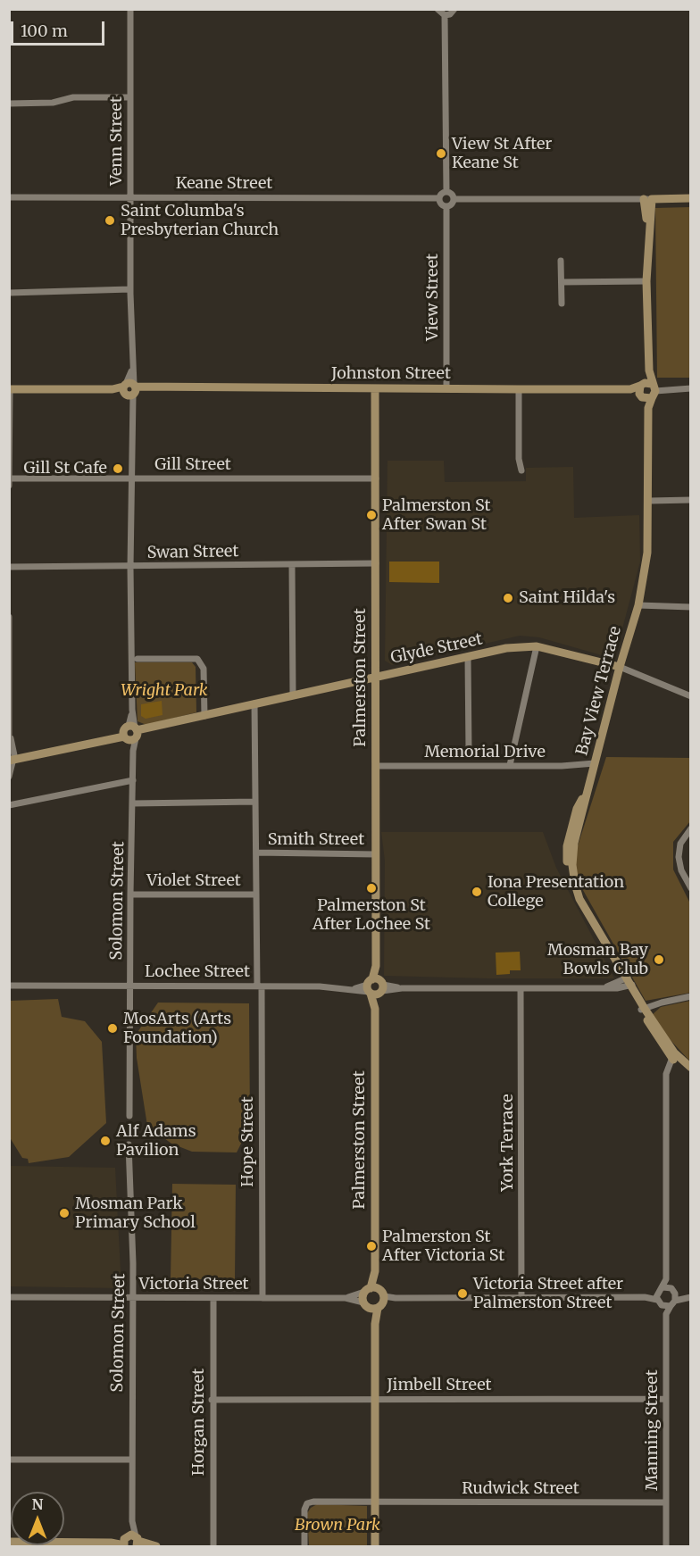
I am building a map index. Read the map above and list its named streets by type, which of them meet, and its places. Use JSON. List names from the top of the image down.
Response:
{
  "streets": {
    "street": [
      "Venn Street",
      "Keane Street",
      "View Street",
      "Johnston Street",
      "Gill Street",
      "Swan Street",
      "Glyde Street",
      "Palmerston Street",
      "Bay View Terrace",
      "Memorial Drive",
      "Smith Street",
      "Violet Street",
      "Solomon Street",
      "Lochee Street",
      "Hope Street",
      "York Terrace",
      "Victoria Street",
      "Jimbell Street",
      "Horgan Street",
      "Manning Street",
      "Rudwick Street"
    ]
  },
  "crossings": [
    ["Venn Street", "Keane Street"],
    ["Venn Street", "Johnston Street"],
    ["Venn Street", "Solomon Street"],
    ["Keane Street", "View Street"],
    ["View Street", "Johnston Street"],
    ["Johnston Street", "Palmerston Street"],
    ["Johnston Street", "Bay View Terrace"],
    ["Johnston Street", "Solomon Street"],
    ["Gill Street", "Palmerston Street"],
    ["Gill Street", "Solomon Street"],
    ["Swan Street", "Palmerston Street"],
    ["Swan Street", "Solomon Street"],
    ["Glyde Street", "Palmerston Street"],
    ["Glyde Street", "Bay View Terrace"],
    ["Glyde Street", "Solomon Street"],
    ["Glyde Street", "Hope Street"],
    ["Palmerston Street", "Memorial Drive"],
    ["Palmerston Street", "Smith Street"],
    ["Palmerston Street", "Lochee Street"],
    ["Palmerston Street", "Victoria Street"],
    ["Palmerston Street", "Jimbell Street"],
    ["Palmerston Street", "Rudwick Street"],
    ["Bay View Terrace", "Memorial Drive"],
    ["Bay View Terrace", "Lochee Street"],
    ["Smith Street", "Hope Street"],
    ["Violet Street", "Solomon Street"],
    ["Violet Street", "Hope Street"],
    ["Solomon Street", "Lochee Street"],
    ["Solomon Street", "Victoria Street"],
    ["Lochee Street", "Hope Street"],
    ["Lochee Street", "York Terrace"],
    ["Hope Street", "Victoria Street"],
    ["York Terrace", "Victoria Street"],
    ["Victoria Street", "Horgan Street"],
    ["Victoria Street", "Manning Street"],
    ["Jimbell Street", "Horgan Street"],
    ["Jimbell Street", "Manning Street"],
    ["Manning Street", "Rudwick Street"]
  ],
  "parks": ["Wright Park", "Brown Park"],
  "places": [
    "View St After Keane St",
    "Saint Columba's Presbyterian Church",
    "Gill St Cafe",
    "Palmerston St After Swan St",
    "Saint Hilda's",
    "Palmerston St After Lochee St",
    "Iona Presentation College",
    "Mosman Bay Bowls Club",
    "MosArts (Arts Foundation)",
    "Alf Adams Pavilion",
    "Mosman Park Primary School",
    "Palmerston St After Victoria St",
    "Victoria Street after Palmerston Street"
  ],
  "scale_bar": "100 m",
  "north": "top"
}
